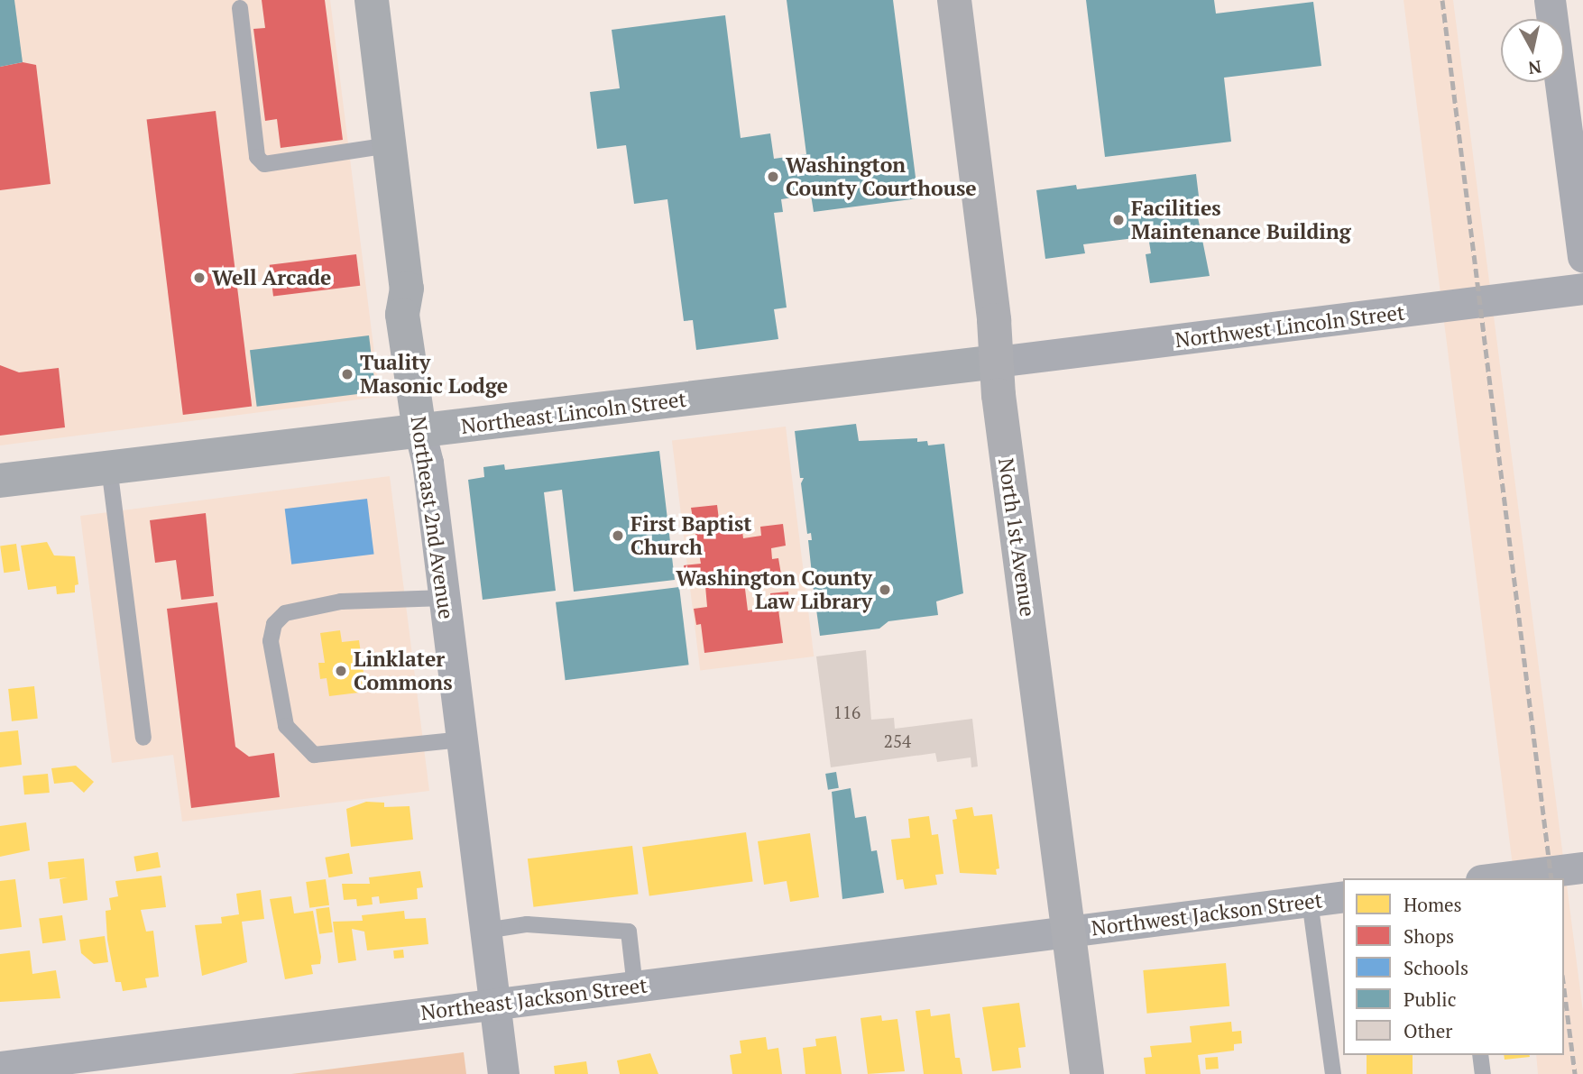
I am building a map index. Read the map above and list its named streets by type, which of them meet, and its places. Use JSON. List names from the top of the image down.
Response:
{
  "streets": {
    "main road": ["North 1st Avenue"],
    "street": [
      "Northwest Lincoln Street",
      "Northeast Lincoln Street",
      "Northeast 2nd Avenue",
      "Northwest Jackson Street",
      "Northeast Jackson Street"
    ]
  },
  "crossings": [
    ["Northwest Lincoln Street", "Northeast Lincoln Street"],
    ["Northwest Lincoln Street", "North 1st Avenue"],
    ["Northeast Lincoln Street", "Northeast 2nd Avenue"],
    ["Northeast Lincoln Street", "North 1st Avenue"],
    ["Northeast 2nd Avenue", "Northeast Jackson Street"],
    ["North 1st Avenue", "Northwest Jackson Street"],
    ["North 1st Avenue", "Northeast Jackson Street"],
    ["Northwest Jackson Street", "Northeast Jackson Street"]
  ],
  "places": [
    "Washington County Courthouse",
    "Facilities Maintenance Building",
    "Well Arcade",
    "Tuality Masonic Lodge",
    "First Baptist Church",
    "Washington County Law Library",
    "Linklater Commons"
  ],
  "house_numbers": ["116", "254"],
  "legend": [
    "Homes",
    "Shops",
    "Schools",
    "Public",
    "Other"
  ],
  "north": "bottom"
}
